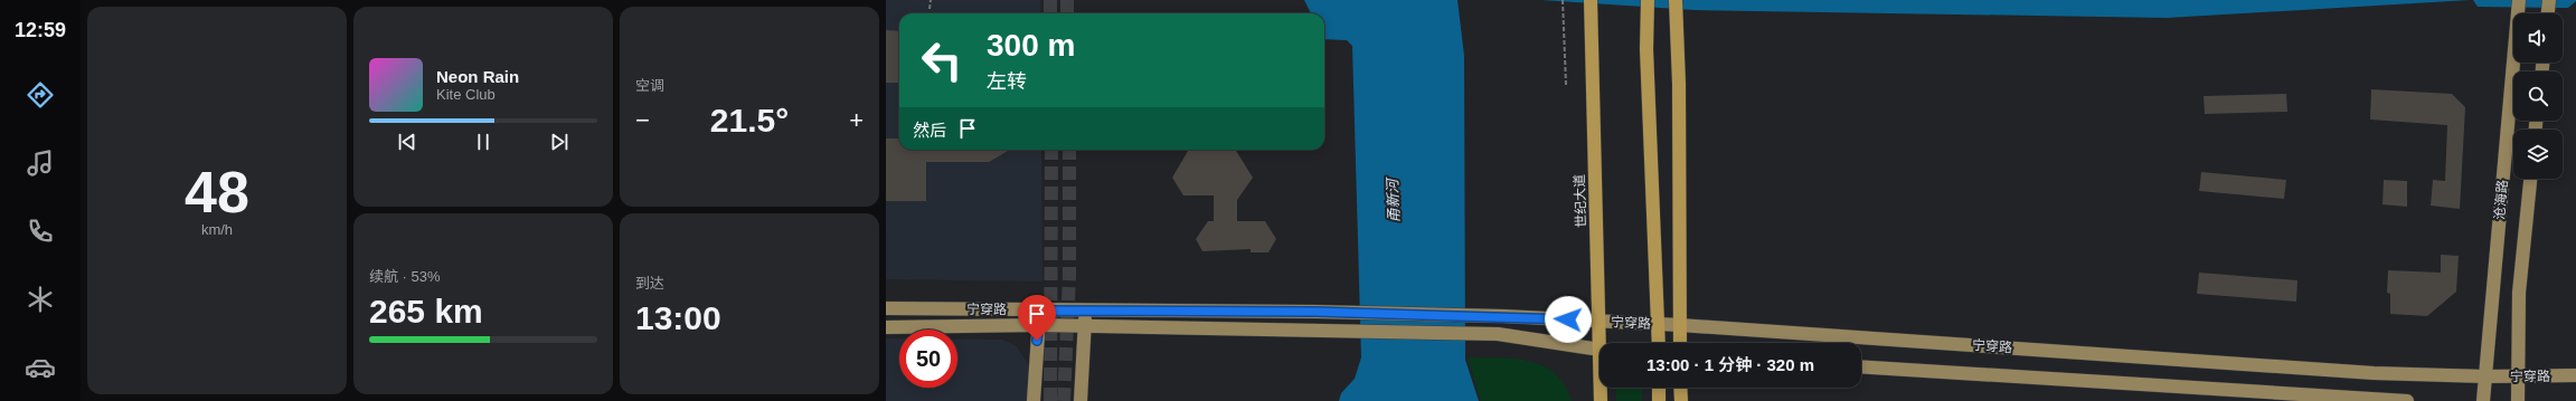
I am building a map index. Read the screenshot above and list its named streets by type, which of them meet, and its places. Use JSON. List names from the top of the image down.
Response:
{
  "streets": {
    "highway": ["世纪大道"],
    "main road": ["沧海路", "宁穿路"]
  },
  "crossings": [
    ["沧海路", "宁穿路"],
    ["世纪大道", "宁穿路"]
  ],
  "water": ["甬新河"],
  "page": {
    "tabs": "12:59",
    "tile": [
      ["48", "km/h"],
      "空调",
      ["续航 · 53%", "265 km"],
      ["到达", "13:00"]
    ],
    "turn": ["300 m", "左转"],
    "song": ["Neon Rain", "Kite Club"],
    "heat": ["−", "21.5°", "+"],
    "then": "然后",
    "limit": "50",
    "trip": "13:00 · 1 分钟 · 320 m"
  }
}
